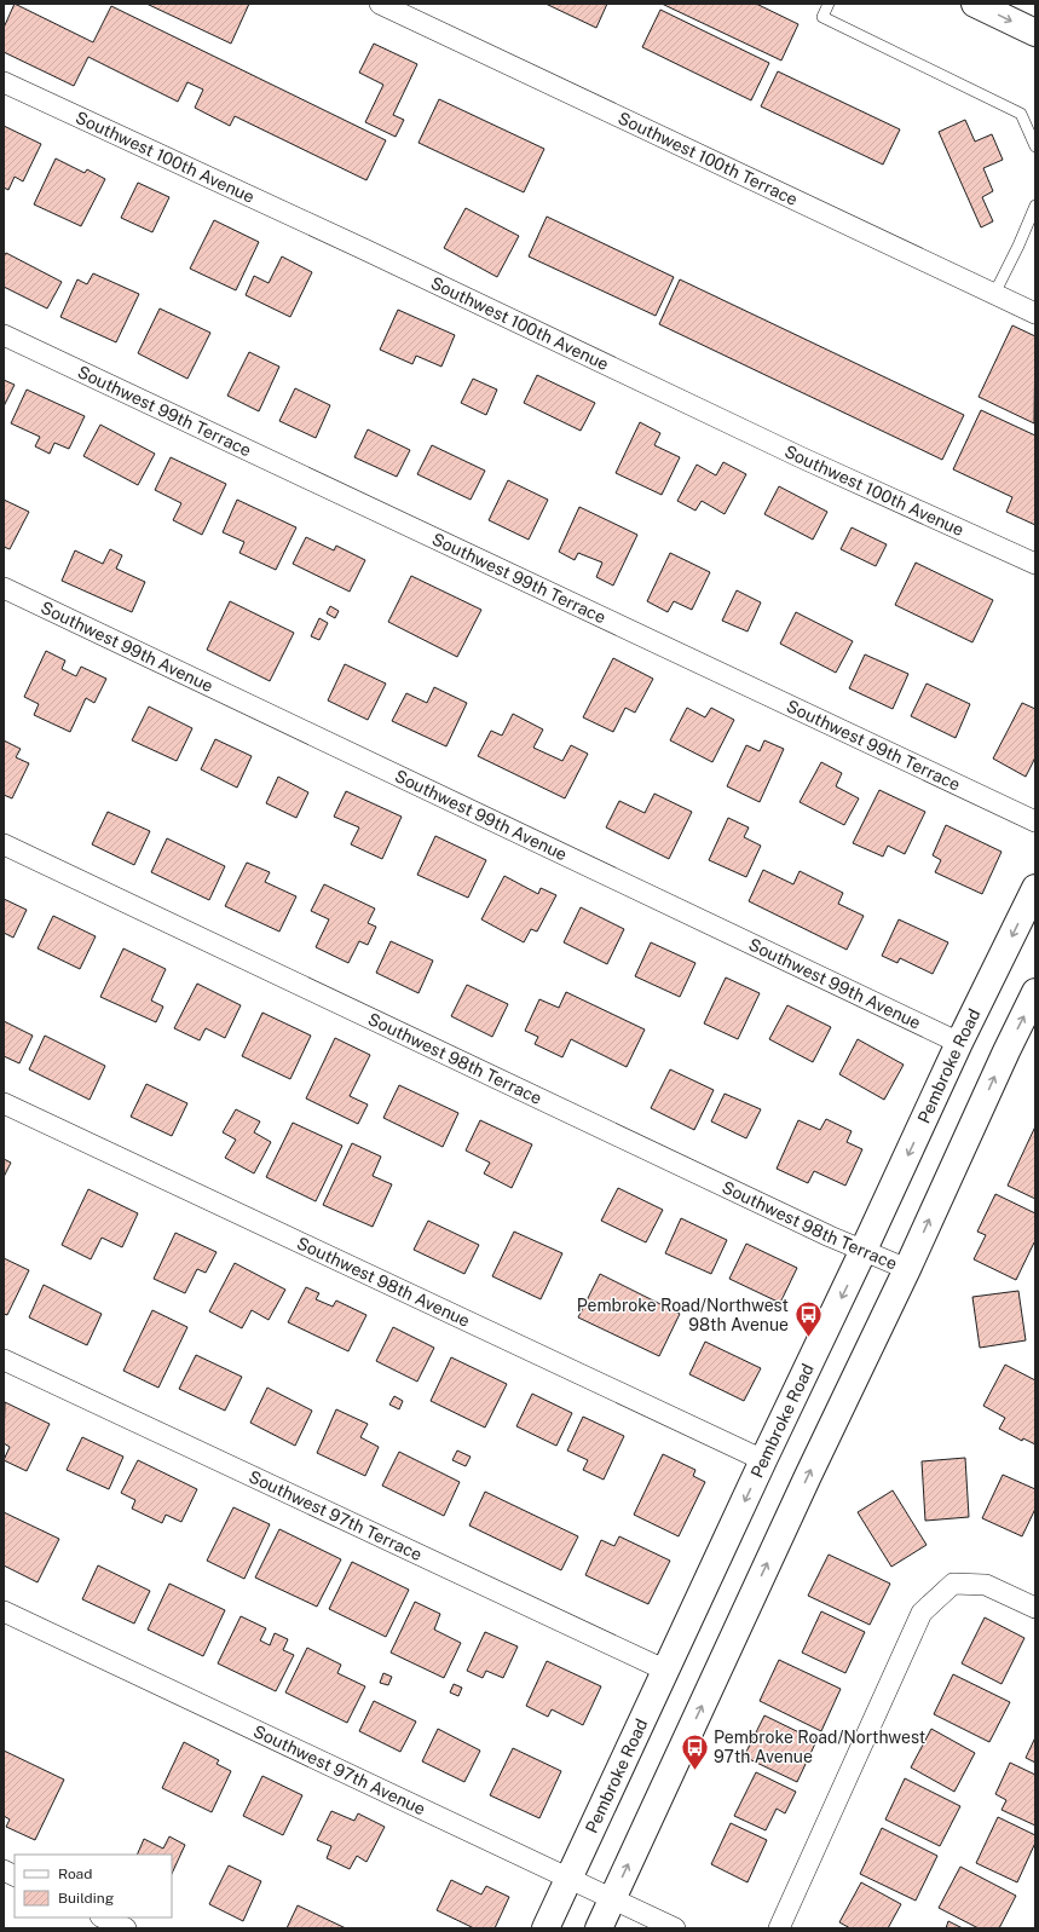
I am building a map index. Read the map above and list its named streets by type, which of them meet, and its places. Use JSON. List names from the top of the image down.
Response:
{
  "streets": {
    "main road": ["Pembroke Road"],
    "street": [
      "Southwest 100th Avenue",
      "Southwest 100th Terrace",
      "Southwest 99th Terrace",
      "Southwest 99th Avenue",
      "Southwest 98th Terrace",
      "Southwest 98th Avenue",
      "Southwest 97th Terrace",
      "Southwest 97th Avenue"
    ]
  },
  "crossings": [
    ["Southwest 99th Avenue", "Pembroke Road"],
    ["Southwest 98th Terrace", "Pembroke Road"],
    ["Pembroke Road", "Southwest 98th Avenue"],
    ["Pembroke Road", "Southwest 97th Terrace"],
    ["Pembroke Road", "Southwest 97th Avenue"]
  ],
  "places": {
    "bus stop": ["Pembroke Road/Northwest 98th Avenue", "Pembroke Road/Northwest 97th Avenue"]
  },
  "legend": ["Road", "Building"]
}
